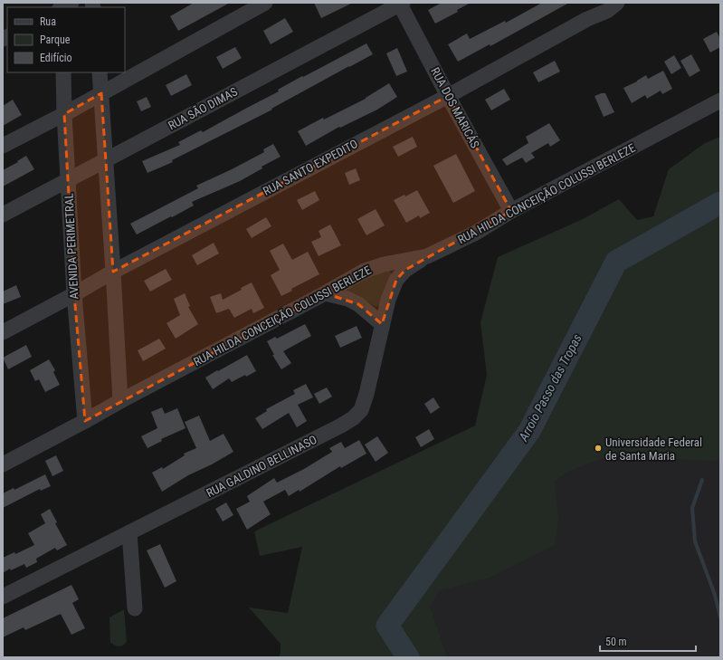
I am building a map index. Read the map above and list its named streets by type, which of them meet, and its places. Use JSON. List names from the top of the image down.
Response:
{
  "streets": {
    "street": [
      "RUA DOS MARICÁS",
      "RUA SÃO DIMAS",
      "RUA SANTO EXPEDITO",
      "RUA HILDA CONCEIÇÃO COLUSSI BERLEZE",
      "AVENIDA PERIMETRAL",
      "RUA GALDINO BELLINASO"
    ]
  },
  "crossings": [
    ["RUA DOS MARICÁS", "RUA SÃO DIMAS"],
    ["RUA DOS MARICÁS", "RUA SANTO EXPEDITO"],
    ["RUA DOS MARICÁS", "RUA HILDA CONCEIÇÃO COLUSSI BERLEZE"],
    ["RUA SÃO DIMAS", "AVENIDA PERIMETRAL"],
    ["RUA SANTO EXPEDITO", "AVENIDA PERIMETRAL"],
    ["RUA HILDA CONCEIÇÃO COLUSSI BERLEZE", "AVENIDA PERIMETRAL"],
    ["RUA HILDA CONCEIÇÃO COLUSSI BERLEZE", "RUA GALDINO BELLINASO"]
  ],
  "water": ["Arroio Passo das Tropas"],
  "places": ["Universidade Federal de Santa Maria"],
  "legend": ["Rua", "Parque", "Edifício"],
  "scale_bar": "50 m"
}
